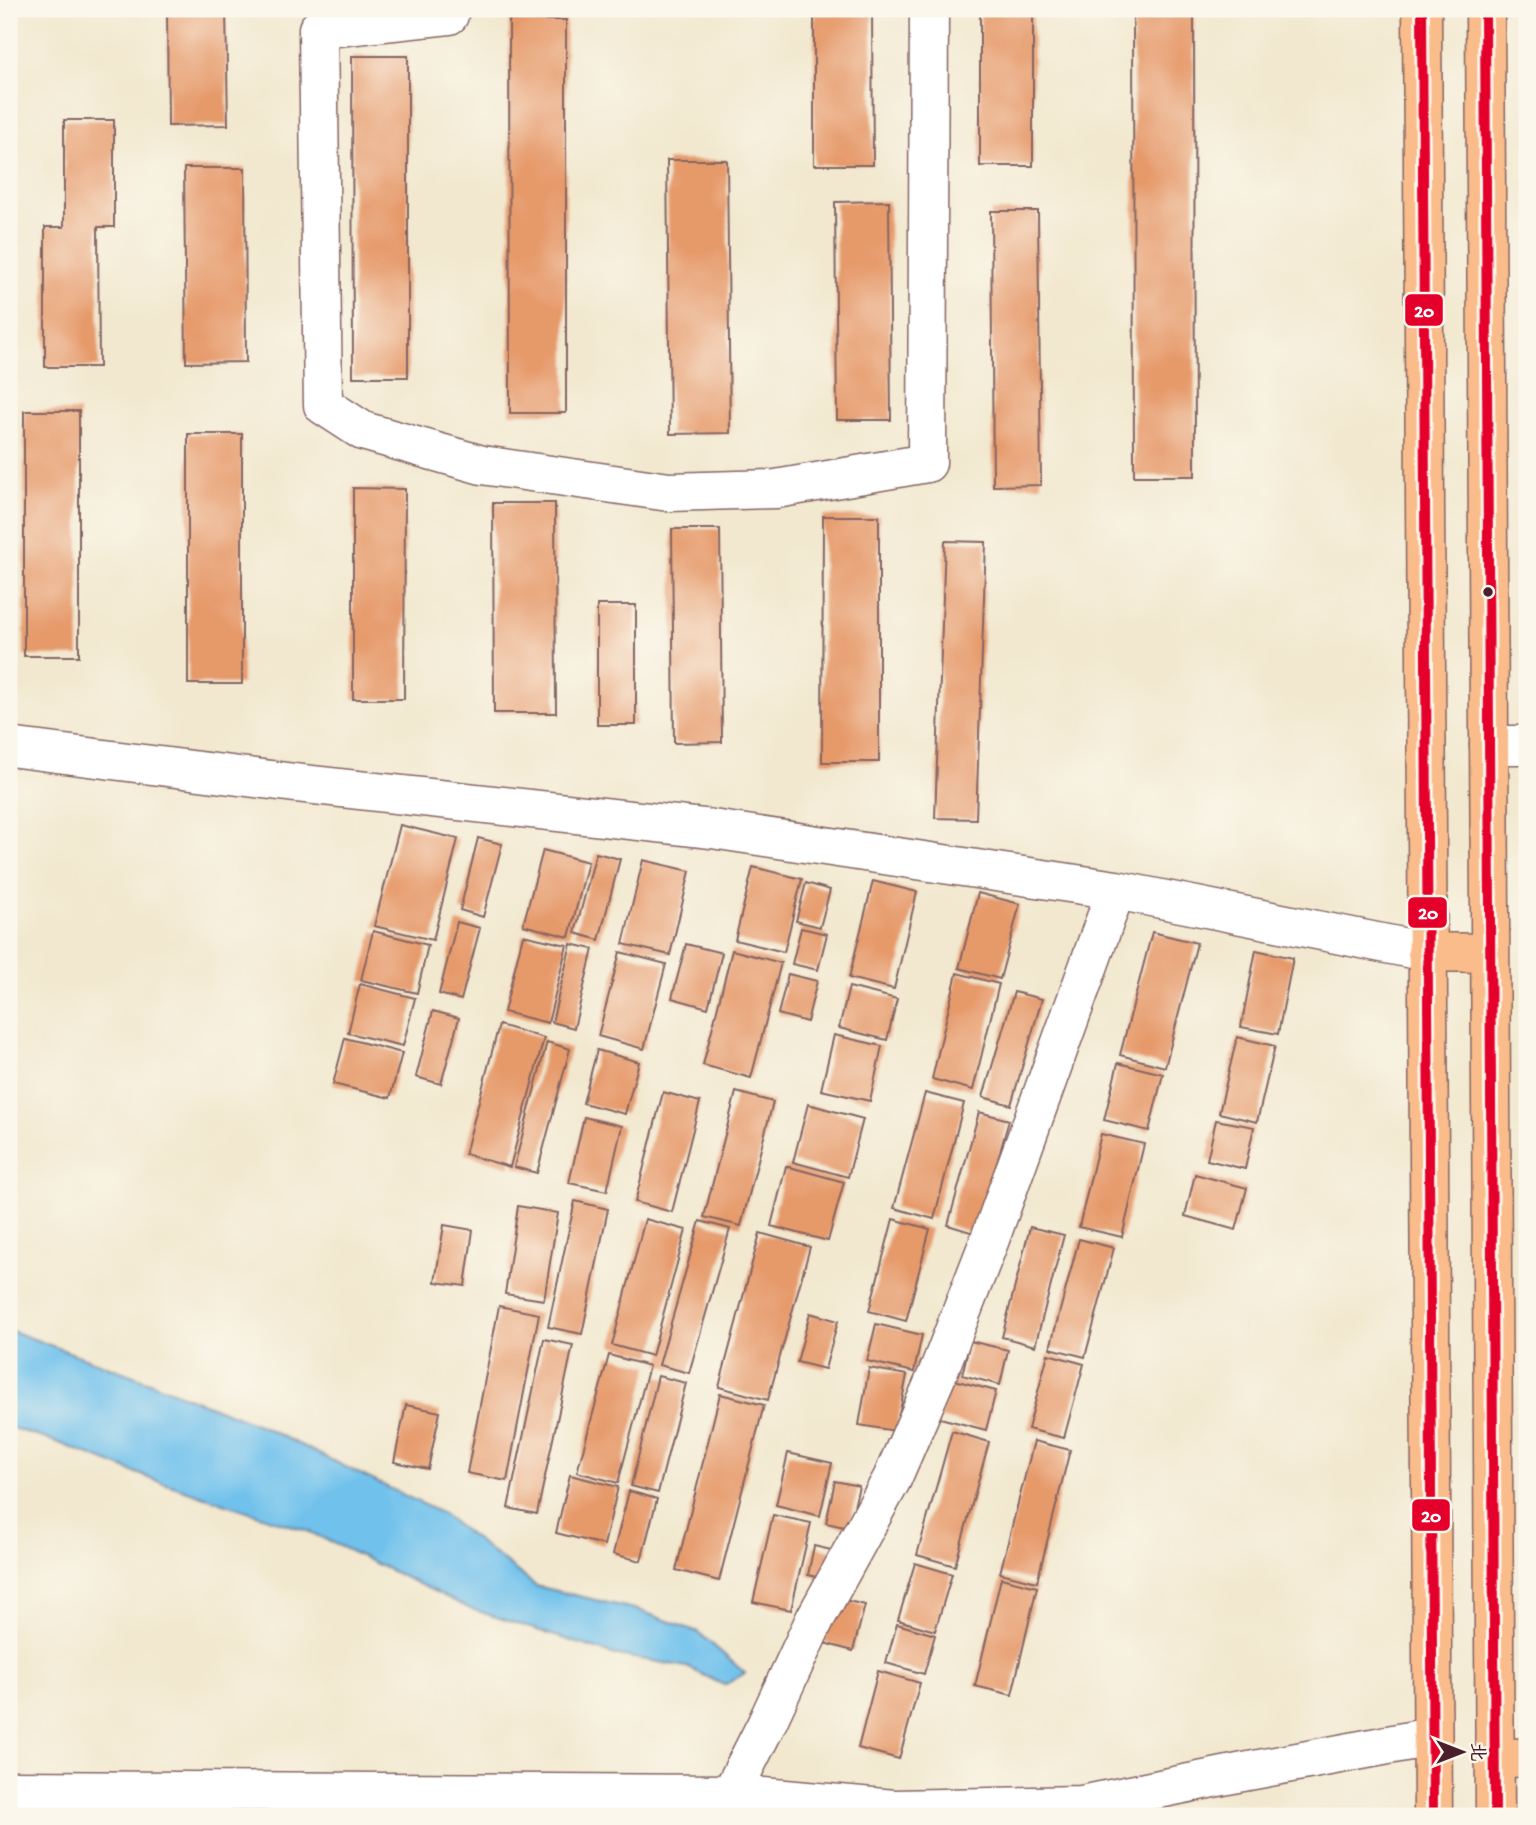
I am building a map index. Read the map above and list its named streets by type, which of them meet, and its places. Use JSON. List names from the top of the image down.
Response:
{
  "lines": ["transit line 20"],
  "north": "right"
}
